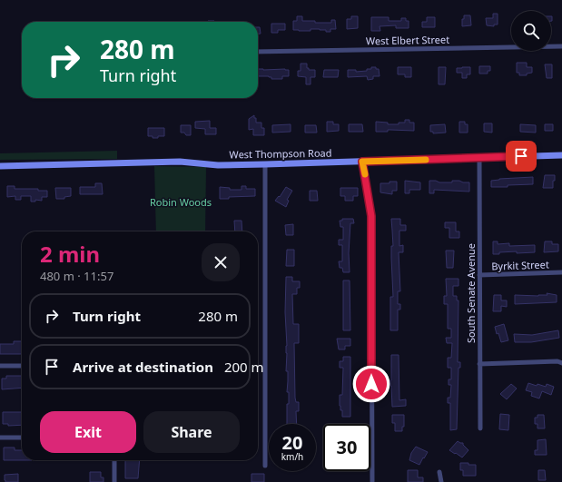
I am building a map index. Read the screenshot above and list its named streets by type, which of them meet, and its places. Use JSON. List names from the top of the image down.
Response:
{
  "streets": {
    "main road": ["West Thompson Road"],
    "street": ["West Elbert Street", "Byrkit Street", "South Senate Avenue"]
  },
  "crossings": [
    ["West Thompson Road", "South Senate Avenue"],
    ["Byrkit Street", "South Senate Avenue"]
  ],
  "parks": ["Robin Woods"],
  "page": {
    "turn": ["280 m", "Turn right"],
    "heading": ["2 min", "480 m · 11:57"],
    "list": [
      {
        "name": "Turn right",
        "value": "280 m"
      },
      {
        "name": "Arrive at destination",
        "value": "200 m"
      }
    ],
    "buttons": ["Exit", "Share"],
    "speed": "20 km/h",
    "limit": "30"
  }
}
